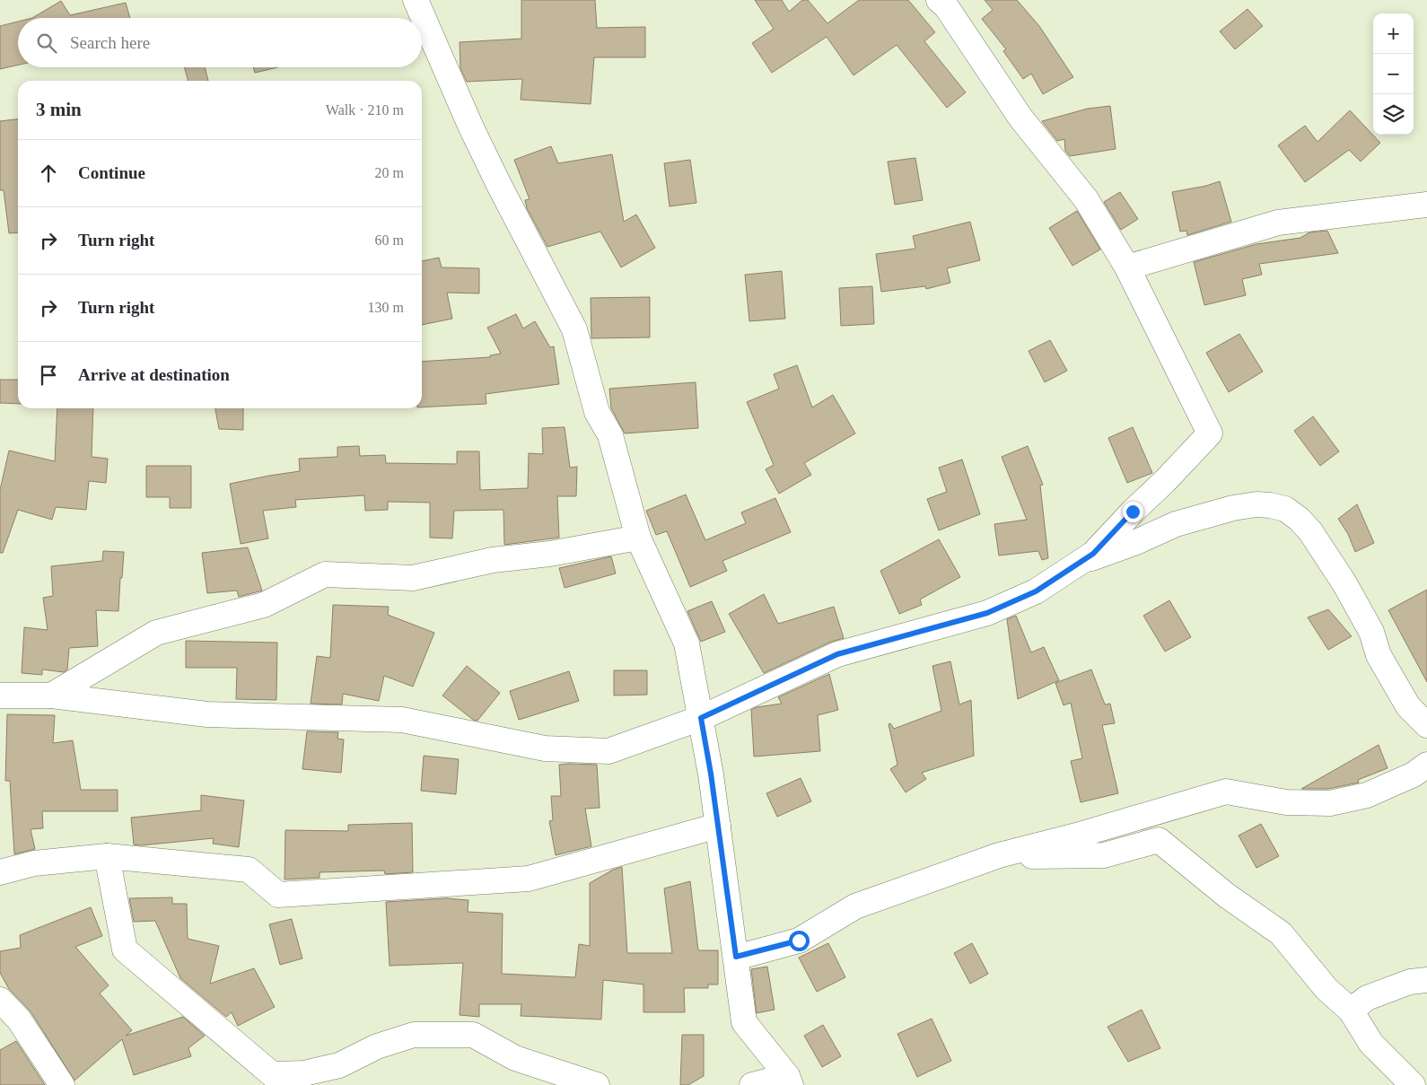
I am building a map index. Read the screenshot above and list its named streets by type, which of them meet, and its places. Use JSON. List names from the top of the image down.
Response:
{
  "page": {
    "map_buttons": ["+", "−"],
    "search": "Search here",
    "heading": ["3 min", "Walk · 210 m"],
    "list": [
      ["Continue", "20 m"],
      ["Turn right", "60 m"],
      ["Turn right", "130 m"],
      "Arrive at destination"
    ]
  }
}
